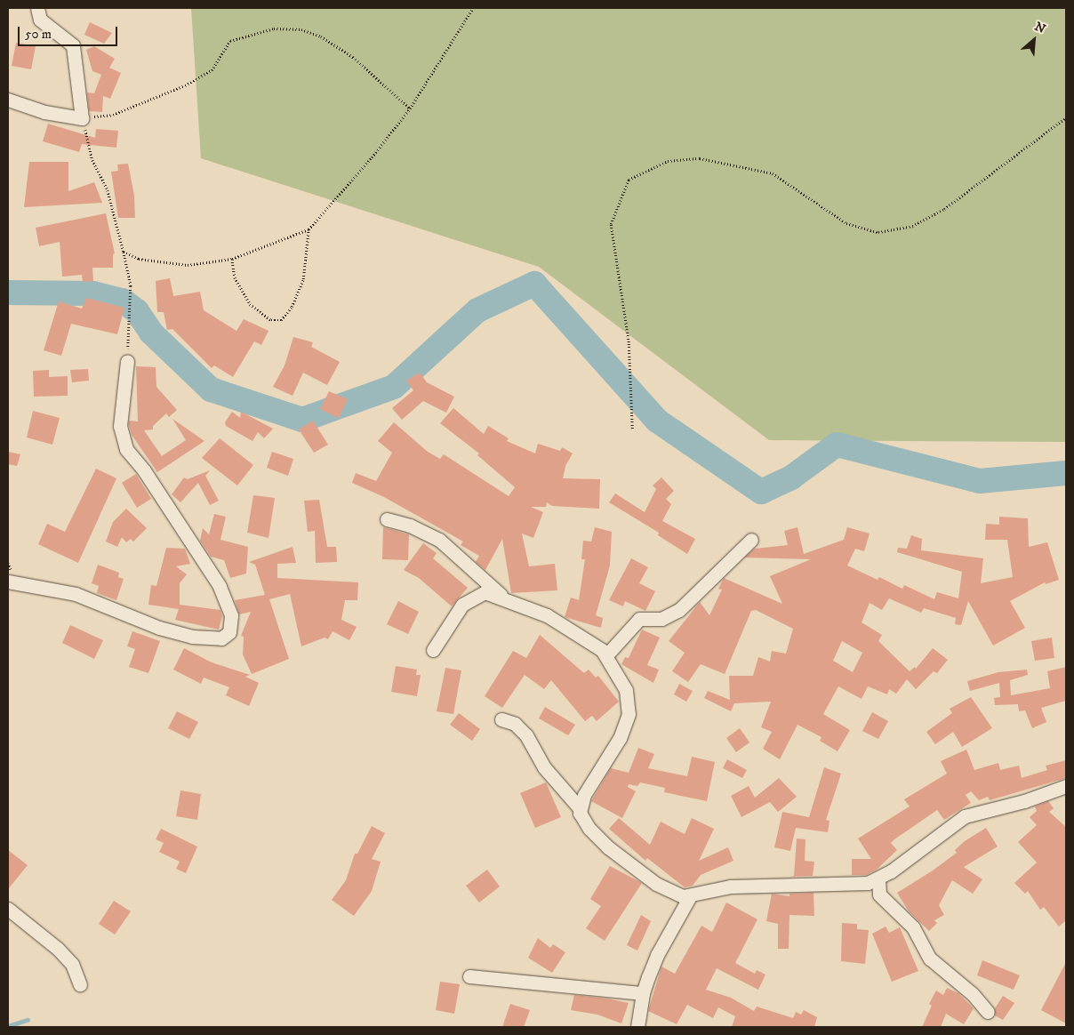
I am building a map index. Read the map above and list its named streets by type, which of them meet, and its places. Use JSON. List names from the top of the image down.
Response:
{
  "scale_bar": "50 m",
  "north": "top right"
}
